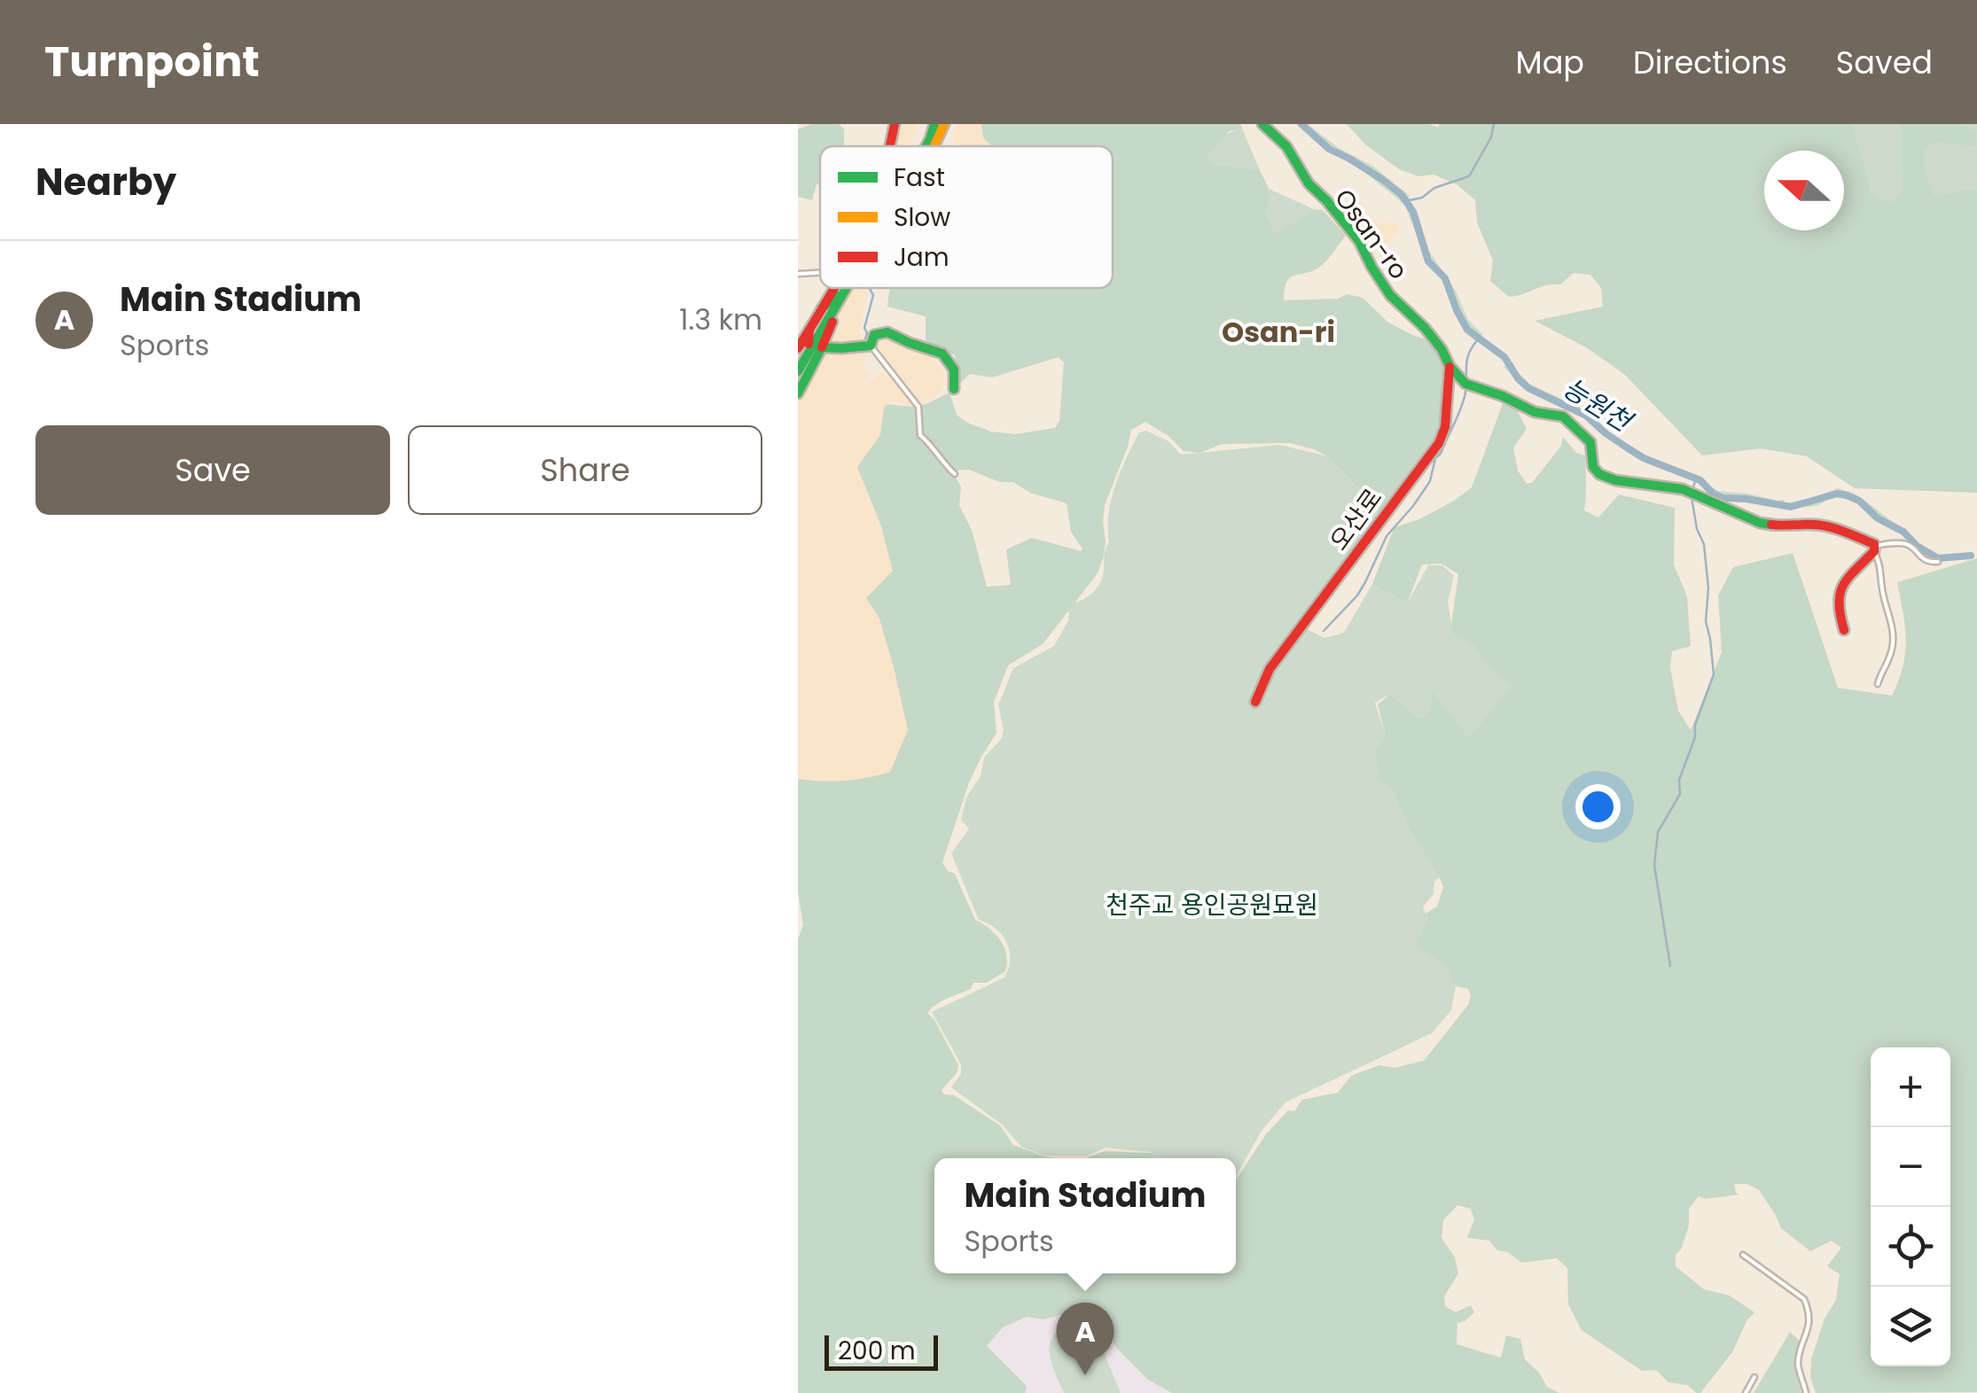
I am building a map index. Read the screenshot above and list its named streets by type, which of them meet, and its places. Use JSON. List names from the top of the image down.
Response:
{
  "streets": {
    "main road": ["Osan-ro", "오산로"]
  },
  "crossings": [
    ["Osan-ro", "오산로"]
  ],
  "districts": ["Osan-ri"],
  "water": ["능원천"],
  "parks": ["천주교 용인공원묘원"],
  "legend": ["Fast", "Slow", "Jam"],
  "scale_bar": "200 m",
  "north": "left",
  "page": {
    "header": "Turnpoint",
    "nav": ["Map", "Directions", "Saved"],
    "heading": "Nearby",
    "list": [
      {
        "mark": "A",
        "name": "Main Stadium",
        "note": "Sports",
        "value": "1.3 km"
      }
    ],
    "buttons": ["Save", "Share"],
    "map_buttons": ["+", "−"],
    "popup": ["Main Stadium", "Sports"],
    "pins": "A",
    "scale": "200 m"
  }
}
